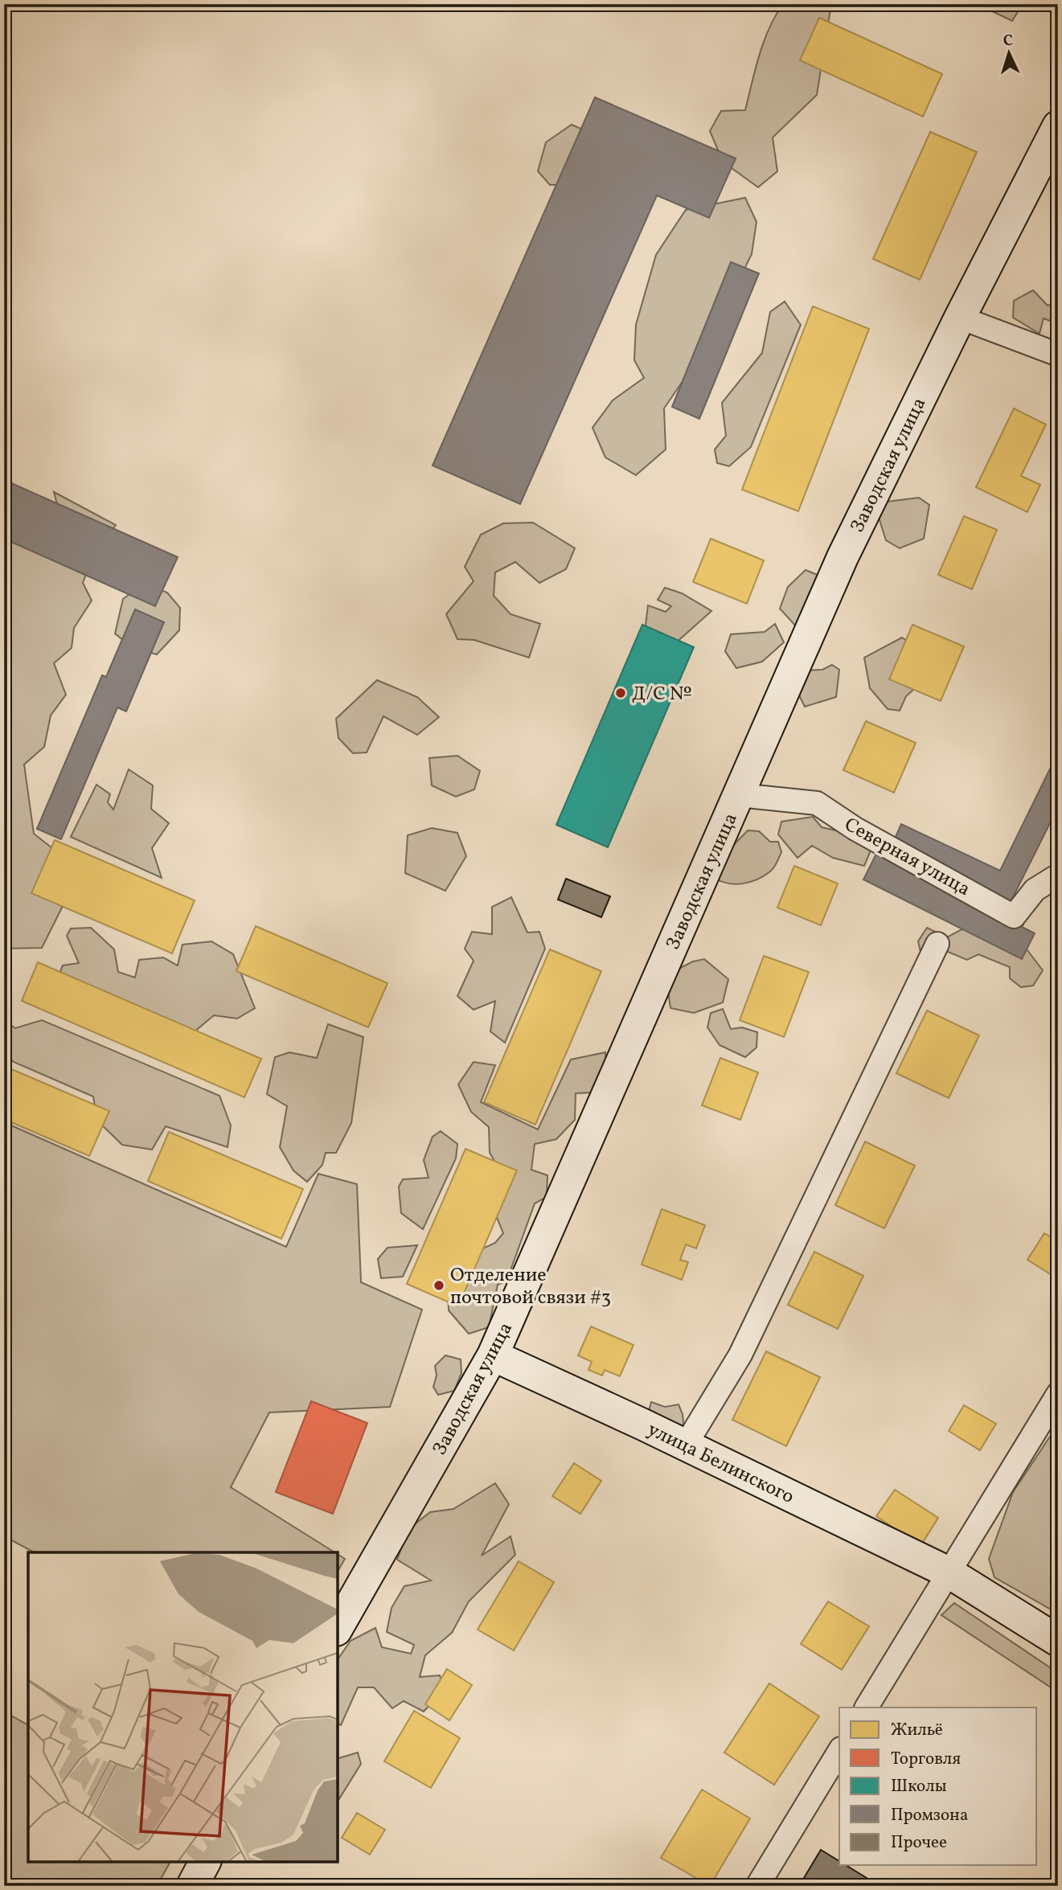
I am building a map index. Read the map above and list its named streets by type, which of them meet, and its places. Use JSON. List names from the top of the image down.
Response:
{
  "streets": {
    "street": ["Заводская улица", "Северная улица", "улица Белинского"]
  },
  "crossings": [
    ["Заводская улица", "Северная улица"],
    ["Заводская улица", "улица Белинского"]
  ],
  "places": ["Д/С №", "Отделение почтовой связи #3"],
  "legend": [
    "Жильё",
    "Торговля",
    "Школы",
    "Промзона",
    "Прочее"
  ],
  "north": "top"
}
